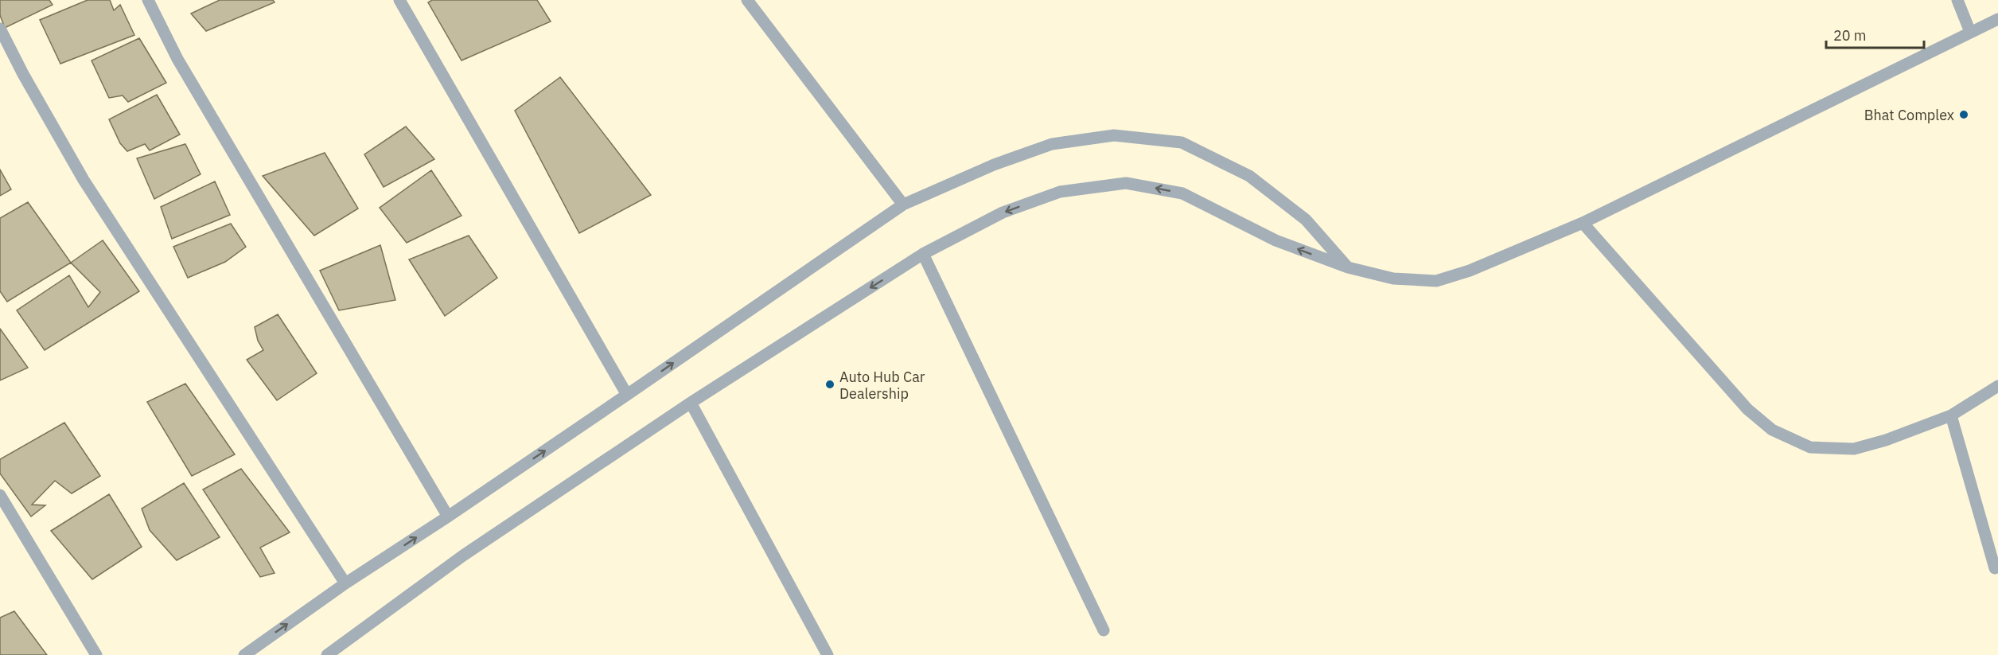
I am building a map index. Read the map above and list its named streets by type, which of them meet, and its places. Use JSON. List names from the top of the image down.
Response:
{
  "places": ["Bhat Complex", "Auto Hub Car Dealership"],
  "scale_bar": "20 m"
}
